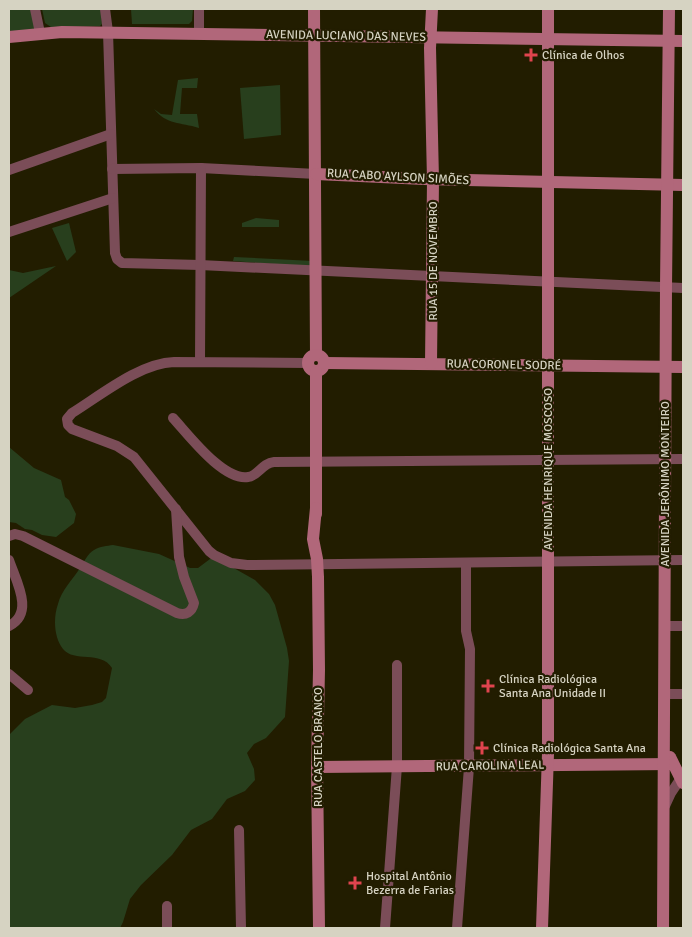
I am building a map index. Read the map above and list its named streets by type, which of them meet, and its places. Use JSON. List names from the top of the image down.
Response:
{
  "streets": {
    "main road": [
      "AVENIDA LUCIANO DAS NEVES",
      "RUA CABO AYLSON SIMÕES",
      "RUA 15 DE NOVEMBRO",
      "RUA CORONEL SODRÉ",
      "AVENIDA HENRIQUE MOSCOSO",
      "AVENIDA JERÔNIMO MONTEIRO",
      "RUA CASTELO BRANCO",
      "RUA CAROLINA LEAL"
    ]
  },
  "crossings": [
    ["AVENIDA LUCIANO DAS NEVES", "RUA 15 DE NOVEMBRO"],
    ["AVENIDA LUCIANO DAS NEVES", "AVENIDA HENRIQUE MOSCOSO"],
    ["AVENIDA LUCIANO DAS NEVES", "AVENIDA JERÔNIMO MONTEIRO"],
    ["AVENIDA LUCIANO DAS NEVES", "RUA CASTELO BRANCO"],
    ["RUA CABO AYLSON SIMÕES", "RUA 15 DE NOVEMBRO"],
    ["RUA CABO AYLSON SIMÕES", "AVENIDA HENRIQUE MOSCOSO"],
    ["RUA CABO AYLSON SIMÕES", "AVENIDA JERÔNIMO MONTEIRO"],
    ["RUA CABO AYLSON SIMÕES", "RUA CASTELO BRANCO"],
    ["RUA 15 DE NOVEMBRO", "RUA CORONEL SODRÉ"],
    ["RUA CORONEL SODRÉ", "AVENIDA HENRIQUE MOSCOSO"],
    ["RUA CORONEL SODRÉ", "AVENIDA JERÔNIMO MONTEIRO"],
    ["RUA CORONEL SODRÉ", "RUA CASTELO BRANCO"],
    ["AVENIDA HENRIQUE MOSCOSO", "RUA CAROLINA LEAL"],
    ["AVENIDA JERÔNIMO MONTEIRO", "RUA CAROLINA LEAL"],
    ["RUA CASTELO BRANCO", "RUA CAROLINA LEAL"]
  ],
  "places": {
    "health": [
      "Clínica de Olhos",
      "Clínica Radiológica Santa Ana Unidade II",
      "Clínica Radiológica Santa Ana",
      "Hospital Antônio Bezerra de Farias"
    ]
  }
}
